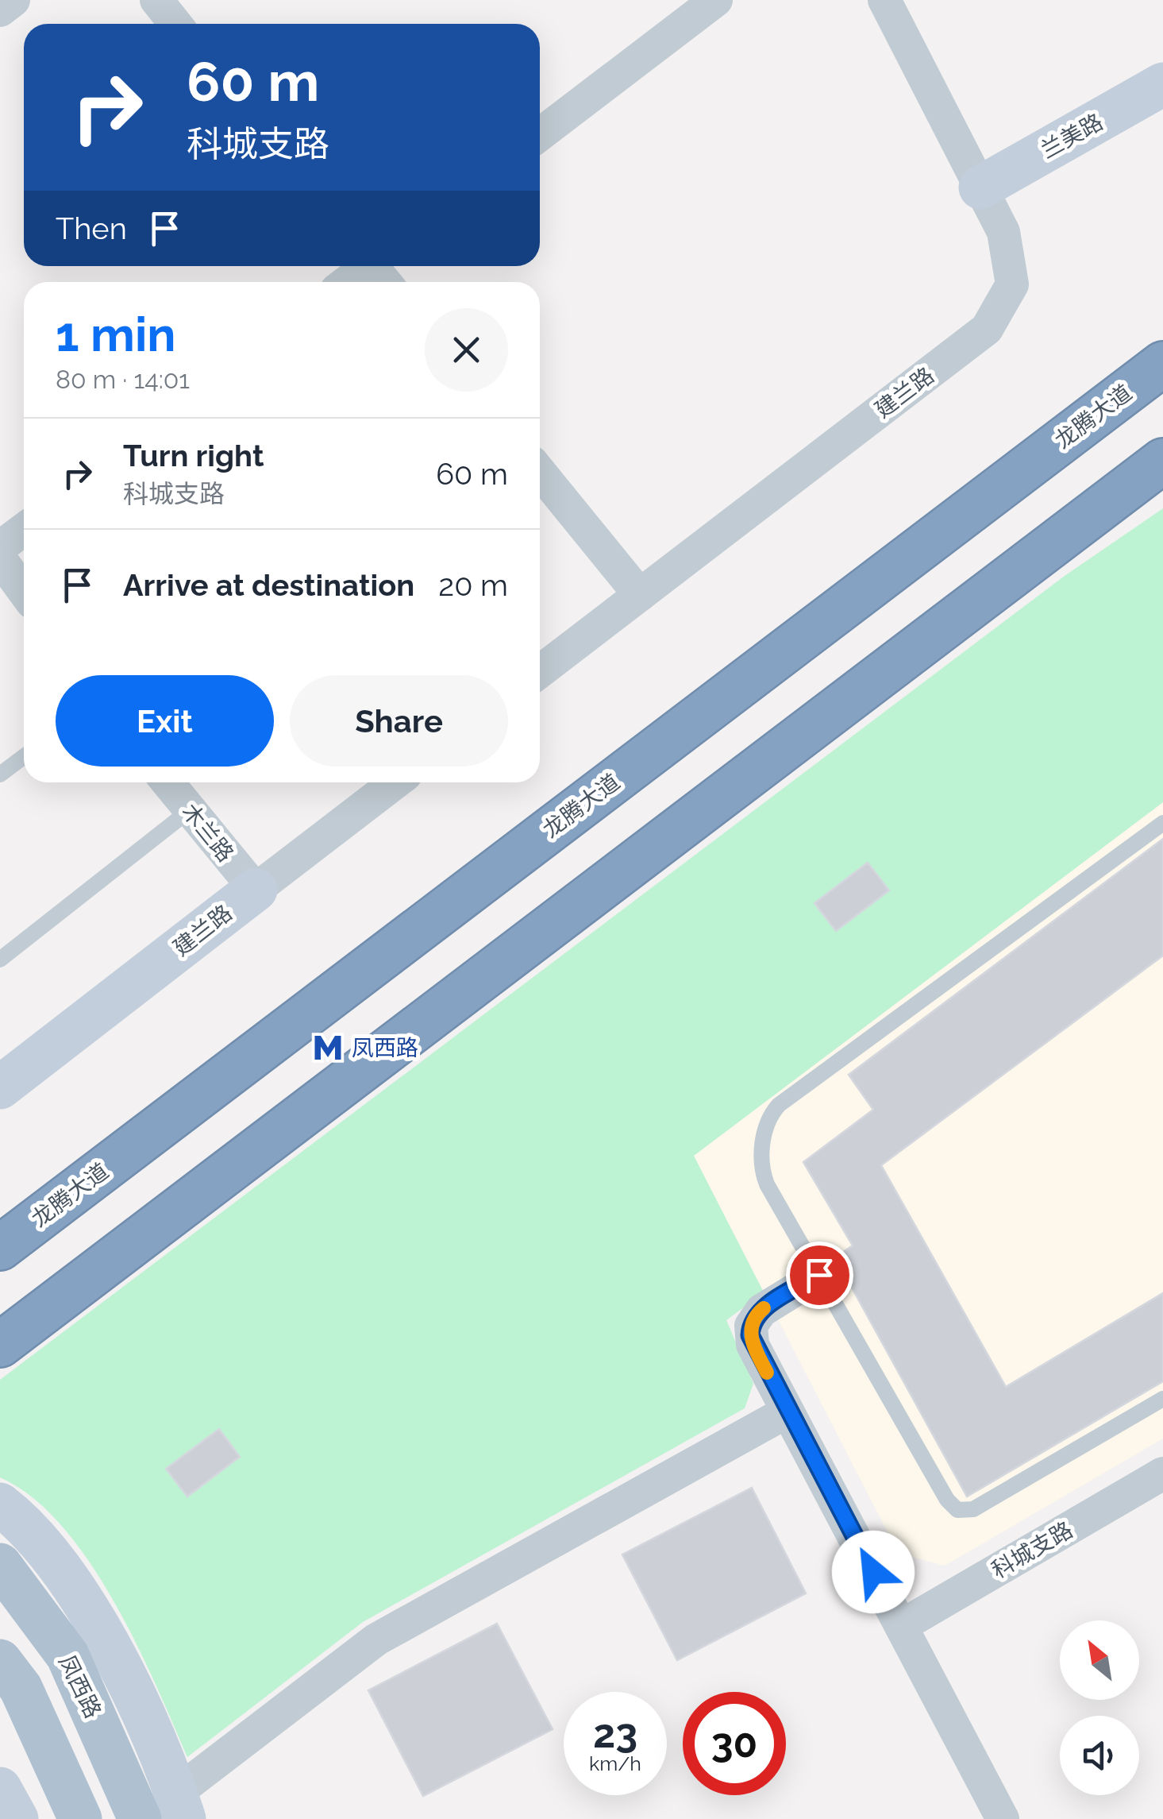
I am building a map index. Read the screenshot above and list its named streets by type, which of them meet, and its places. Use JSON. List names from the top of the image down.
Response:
{
  "streets": {
    "highway": ["龙腾大道"],
    "main road": ["凤西路"],
    "street": [
      "兰美路",
      "建兰路",
      "木兰路",
      "科城支路"
    ]
  },
  "crossings": [
    ["兰美路", "建兰路"],
    ["建兰路", "木兰路"]
  ],
  "places": {
    "metro station": ["凤西路"]
  },
  "north": "top left",
  "page": {
    "turn": ["60 m", "科城支路"],
    "then": "Then",
    "heading": ["1 min", "80 m · 14:01"],
    "list": [
      {
        "name": "Turn right",
        "note": "科城支路",
        "value": "60 m"
      },
      {
        "name": "Arrive at destination",
        "value": "20 m"
      }
    ],
    "buttons": ["Exit", "Share"],
    "speed": "23 km/h",
    "limit": "30"
  }
}
